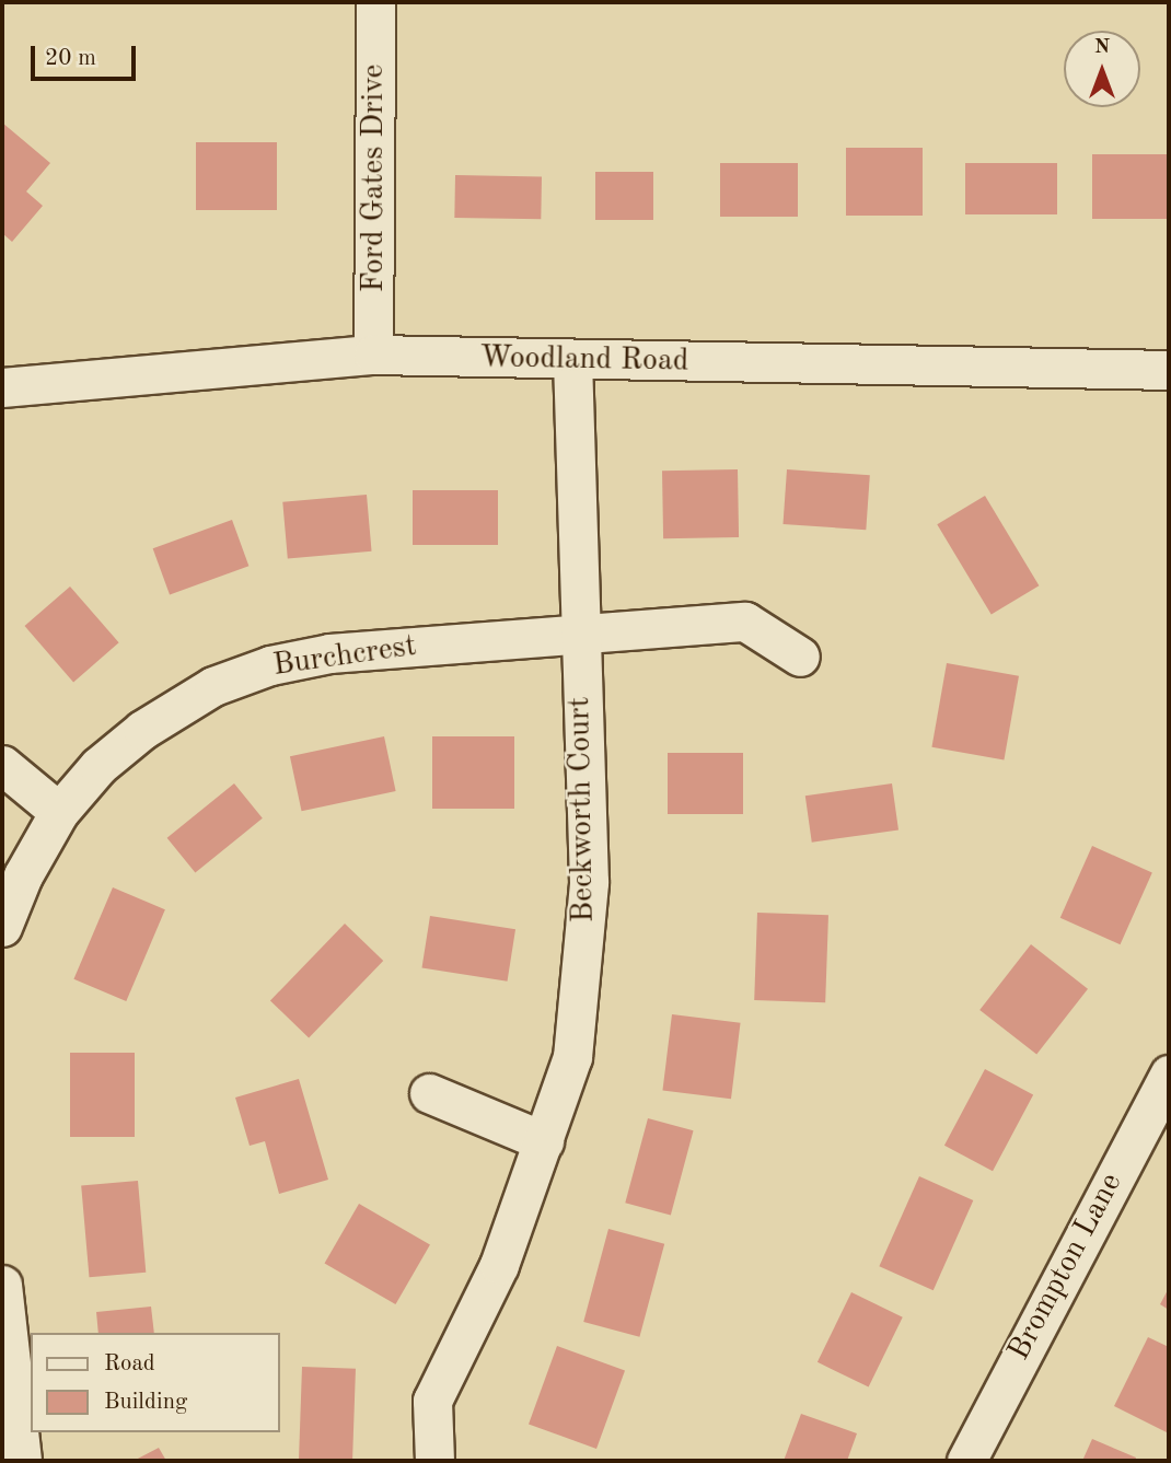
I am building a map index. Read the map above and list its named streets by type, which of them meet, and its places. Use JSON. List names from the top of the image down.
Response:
{
  "streets": {
    "street": [
      "Ford Gates Drive",
      "Woodland Road",
      "Burchcrest",
      "Beckworth Court",
      "Brompton Lane"
    ]
  },
  "crossings": [
    ["Ford Gates Drive", "Woodland Road"],
    ["Woodland Road", "Beckworth Court"],
    ["Burchcrest", "Beckworth Court"]
  ],
  "legend": ["Road", "Building"],
  "scale_bar": "20 m",
  "north": "top"
}
